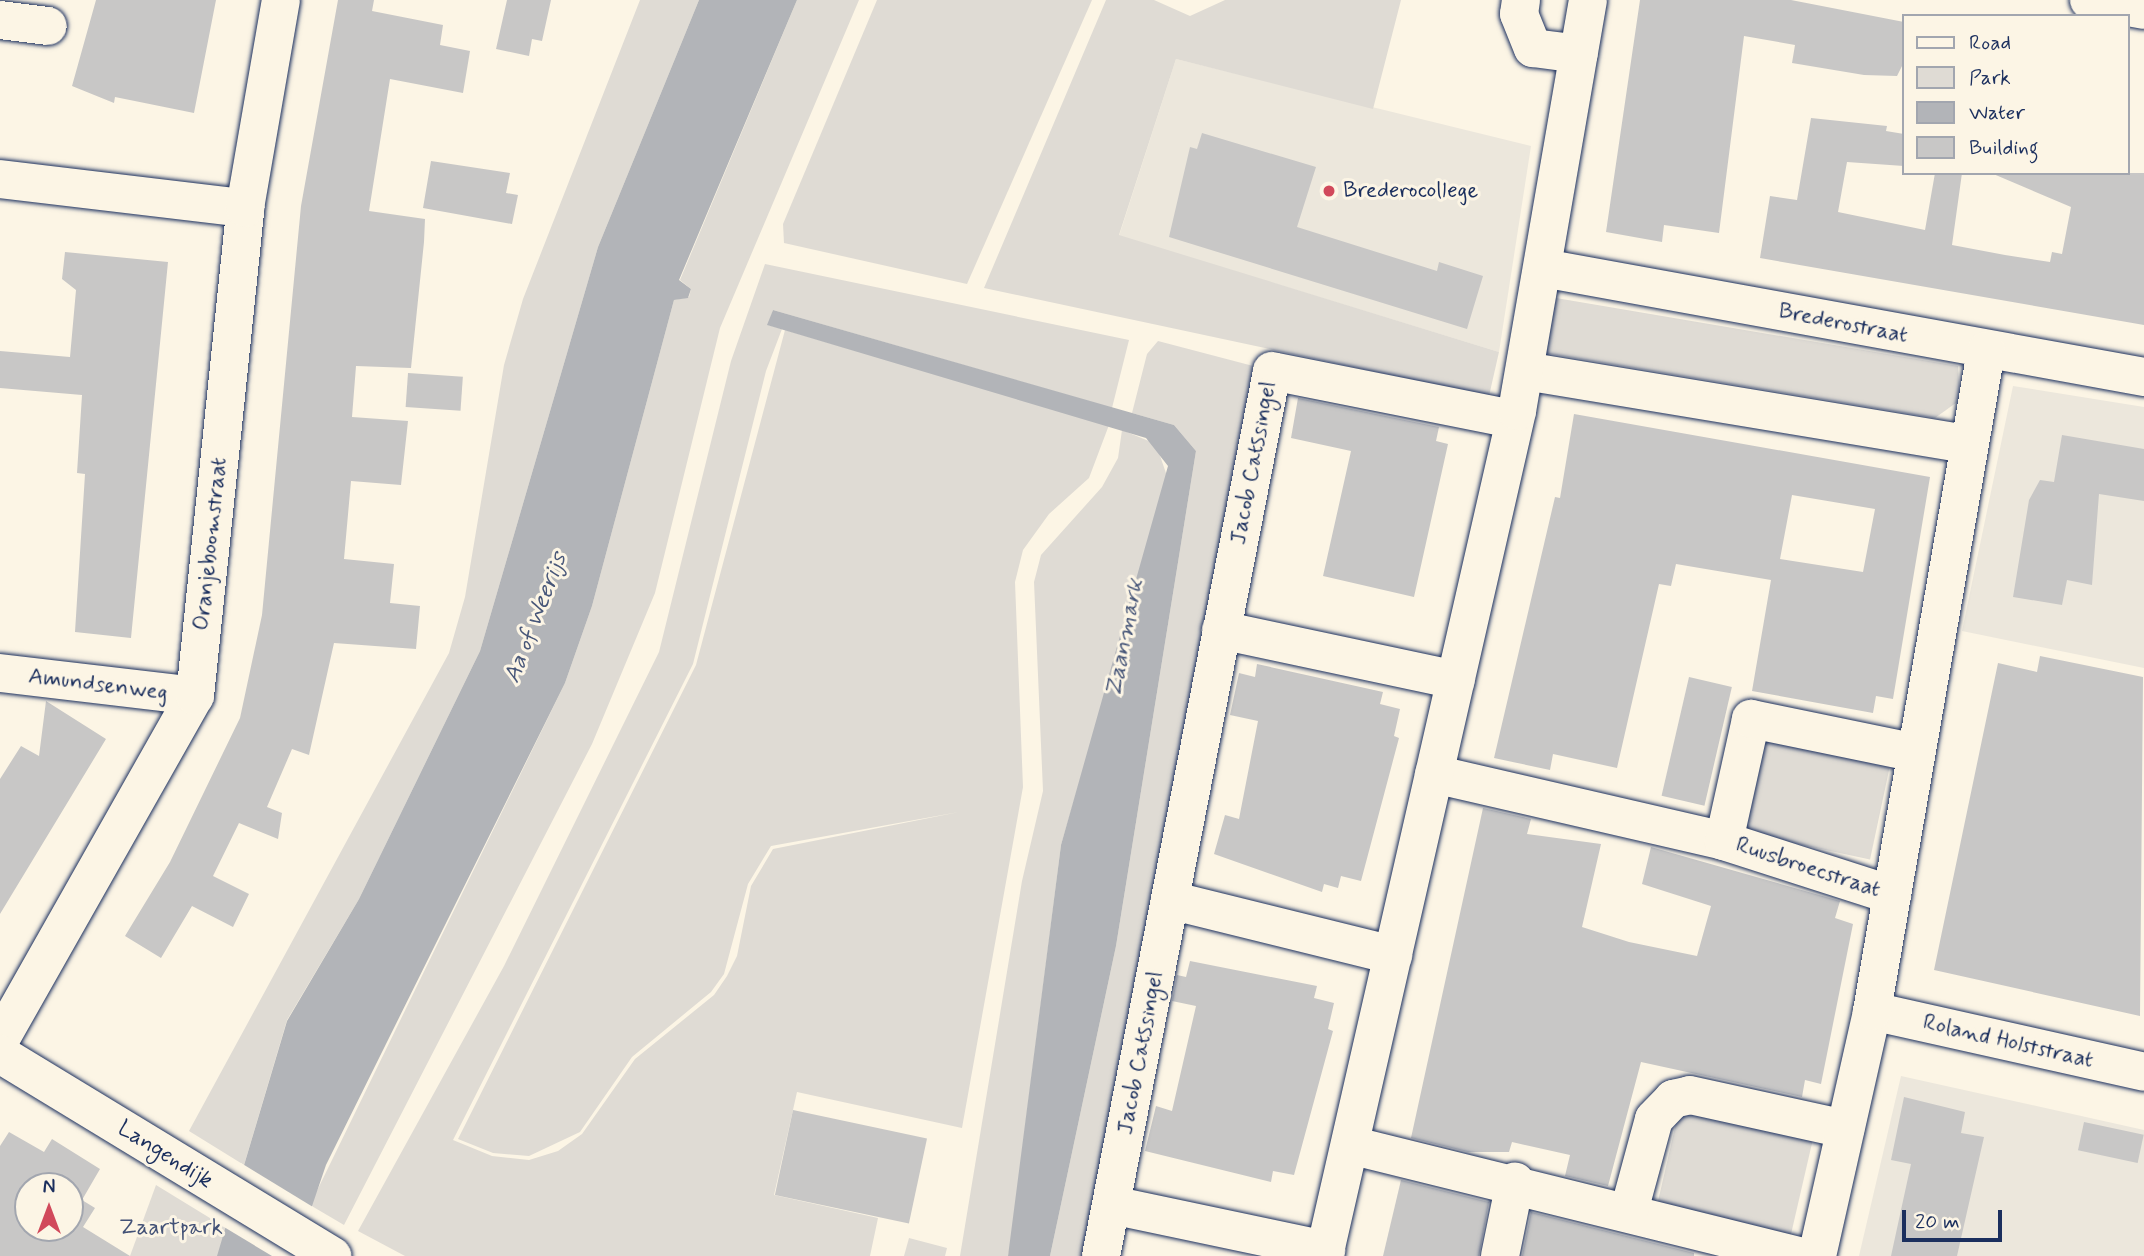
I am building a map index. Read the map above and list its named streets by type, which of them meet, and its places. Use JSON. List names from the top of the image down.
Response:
{
  "streets": {
    "street": [
      "Brederostraat",
      "Jacob Catssingel",
      "Oranjeboomstraat",
      "Amundsenweg",
      "Ruusbroecstraat",
      "Roland Holststraat",
      "Langendijk"
    ]
  },
  "crossings": [
    ["Brederostraat", "Ruusbroecstraat"],
    ["Oranjeboomstraat", "Amundsenweg"],
    ["Ruusbroecstraat", "Roland Holststraat"]
  ],
  "water": ["Aa of Weerijs", "Zaanmark"],
  "parks": ["Zaartpark"],
  "places": ["Brederocollege"],
  "legend": [
    "Road",
    "Park",
    "Water",
    "Building"
  ],
  "scale_bar": "20 m",
  "north": "top"
}
